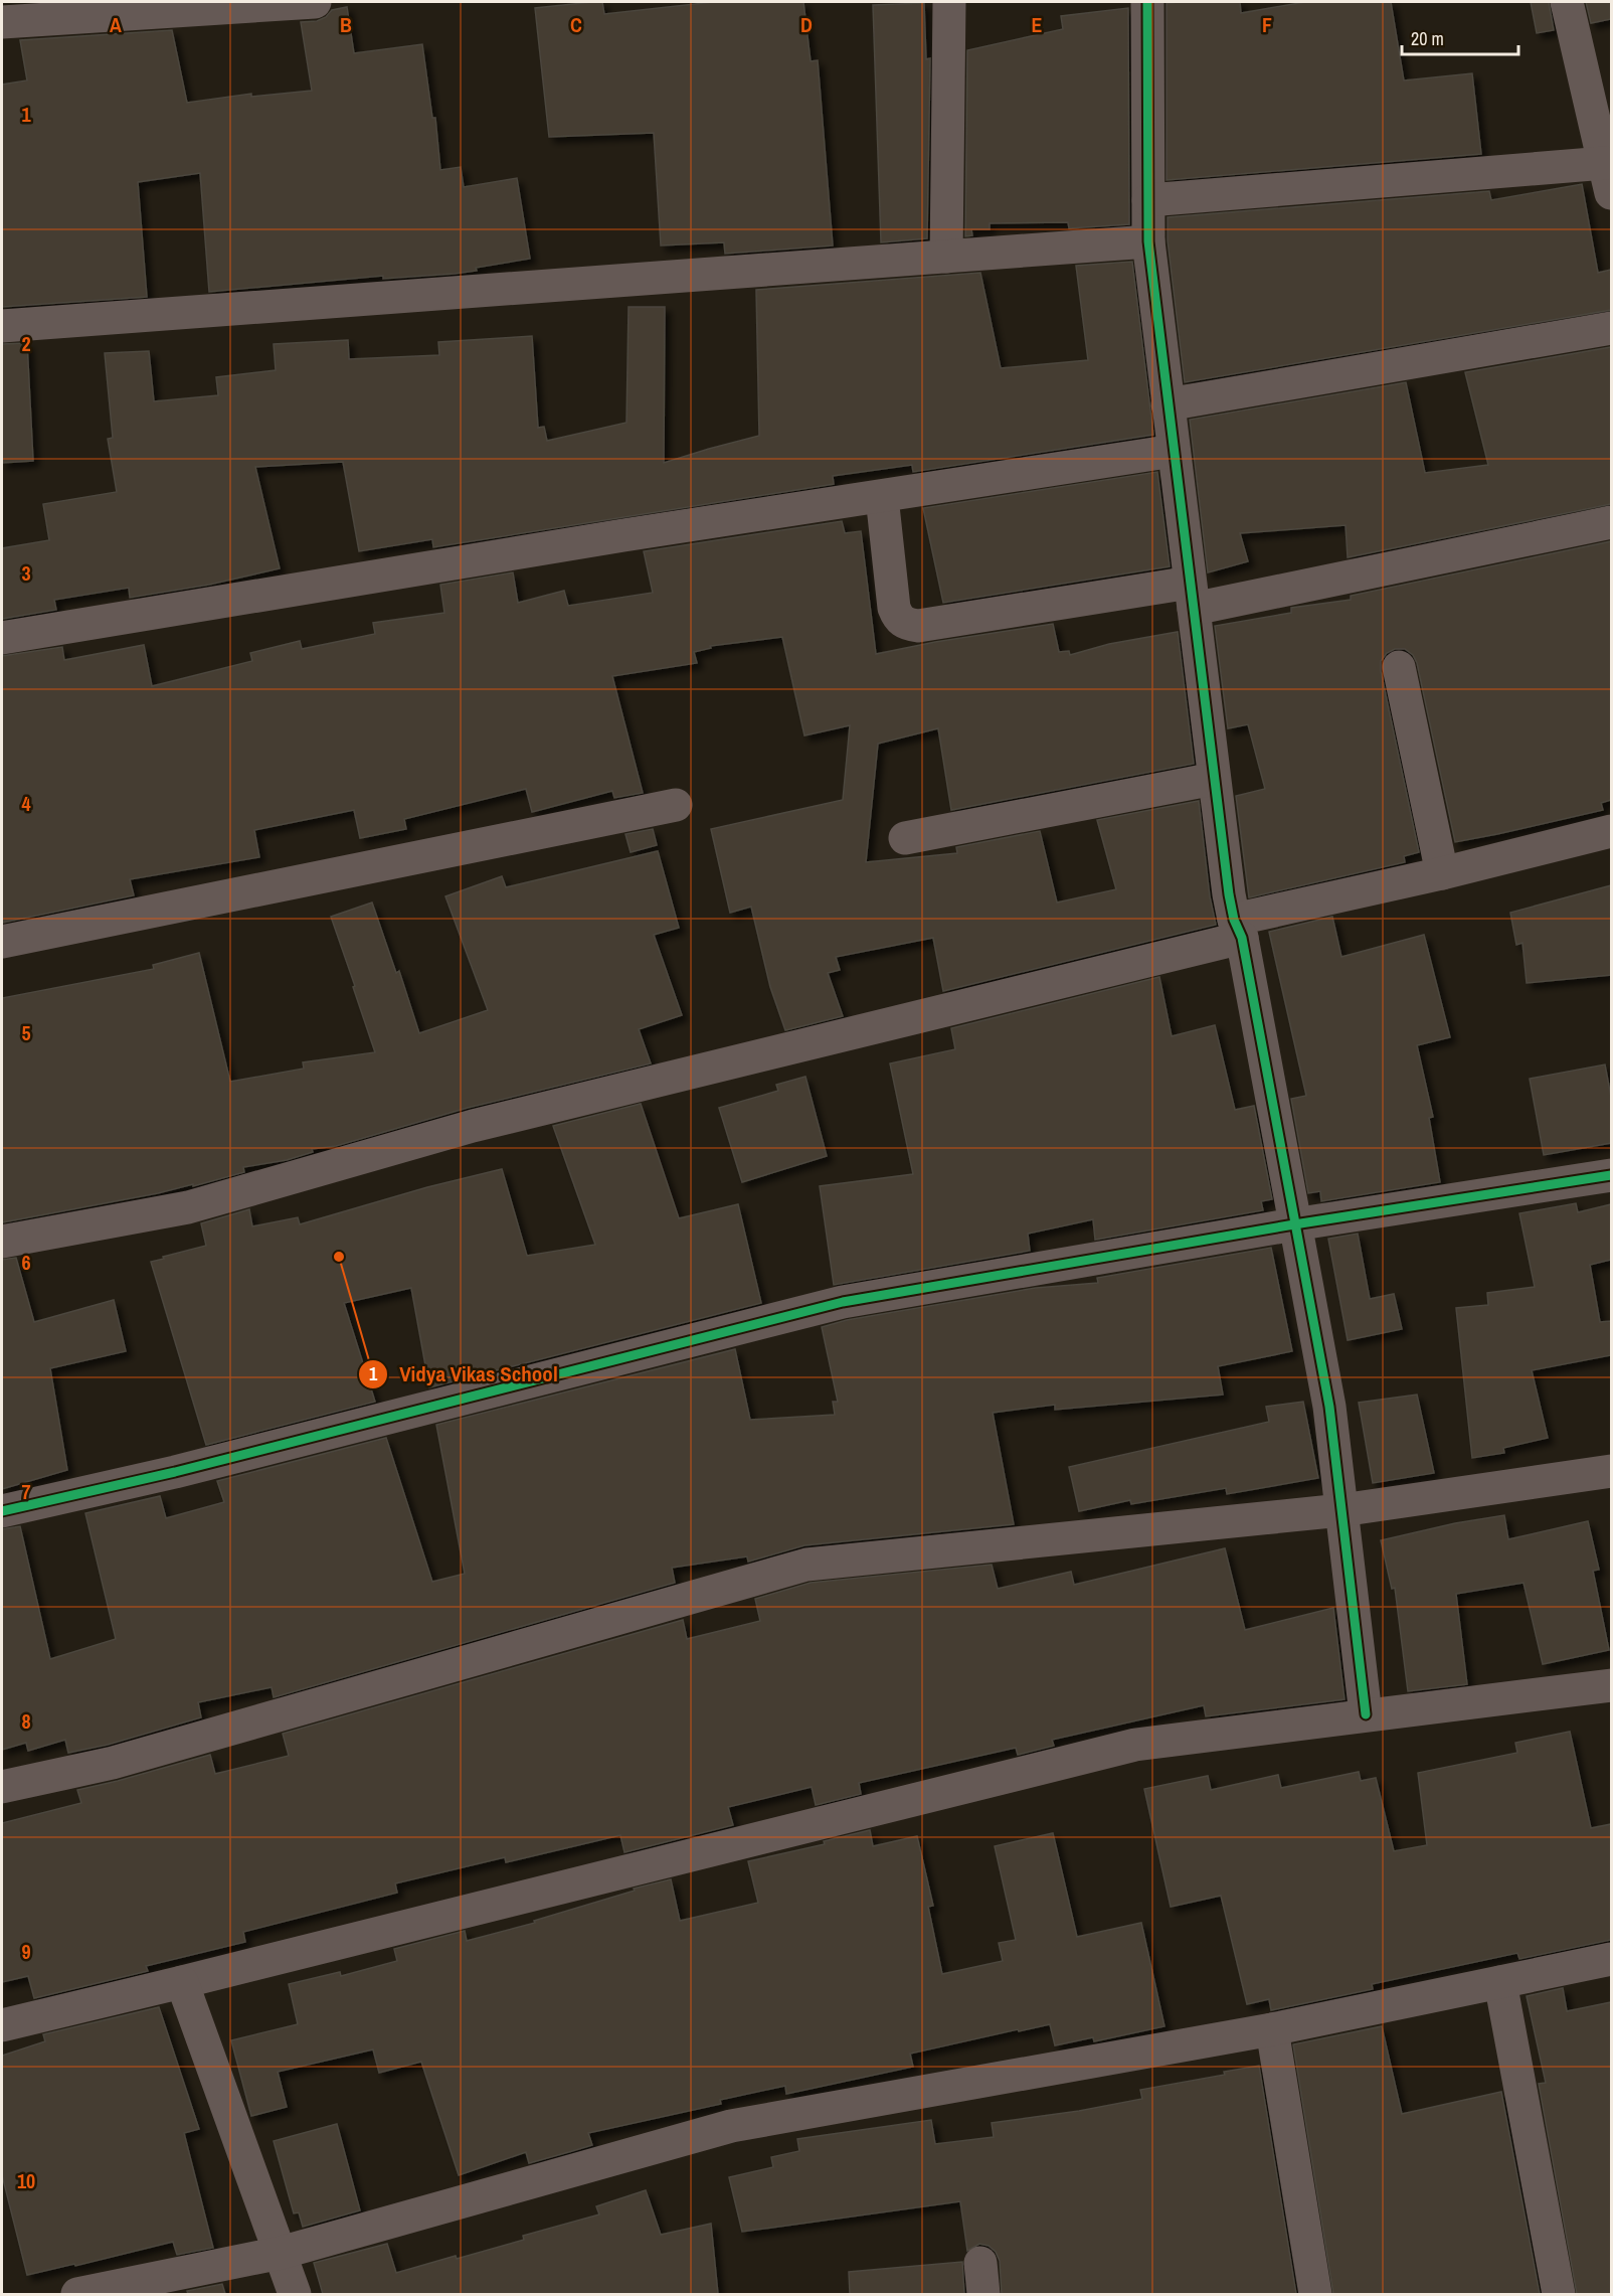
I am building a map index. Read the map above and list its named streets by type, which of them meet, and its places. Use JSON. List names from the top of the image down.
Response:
{
  "places": ["Vidya Vikas School"],
  "scale_bar": "20 m",
  "grid": {
    "columns": [
      "A",
      "B",
      "C",
      "D",
      "E",
      "F"
    ],
    "rows": [
      "1",
      "2",
      "3",
      "4",
      "5",
      "6",
      "7",
      "8",
      "9",
      "10"
    ]
  }
}
